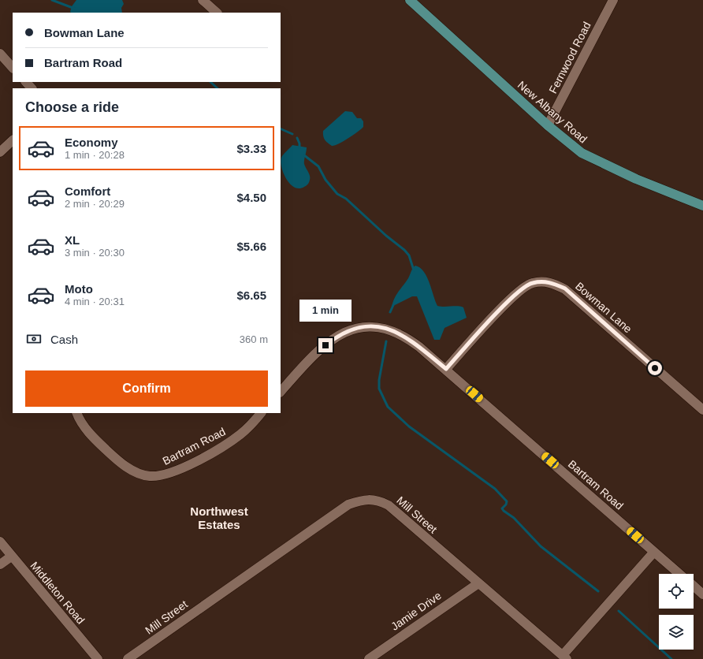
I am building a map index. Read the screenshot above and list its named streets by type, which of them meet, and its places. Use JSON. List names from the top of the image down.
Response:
{
  "streets": {
    "main road": ["New Albany Road"],
    "street": [
      "Fernwood Road",
      "Bowman Lane",
      "Bartram Road",
      "Mill Street",
      "Middleton Road",
      "Jamie Drive"
    ]
  },
  "crossings": [
    ["Fernwood Road", "New Albany Road"],
    ["Bowman Lane", "Bartram Road"],
    ["Bartram Road", "Mill Street"],
    ["Mill Street", "Jamie Drive"]
  ],
  "districts": ["Northwest Estates"],
  "page": {
    "banner": ["Bowman Lane", "Bartram Road"],
    "heading": "Choose a ride",
    "list": [
      {
        "name": "Economy",
        "note": "1 min · 20:28",
        "value": "$3.33"
      },
      {
        "name": "Comfort",
        "note": "2 min · 20:29",
        "value": "$4.50"
      },
      {
        "name": "XL",
        "note": "3 min · 20:30",
        "value": "$5.66"
      },
      {
        "name": "Moto",
        "note": "4 min · 20:31",
        "value": "$6.65"
      }
    ],
    "bubble": "1 min",
    "pay": ["Cash", "360 m"],
    "buttons": "Confirm"
  }
}
